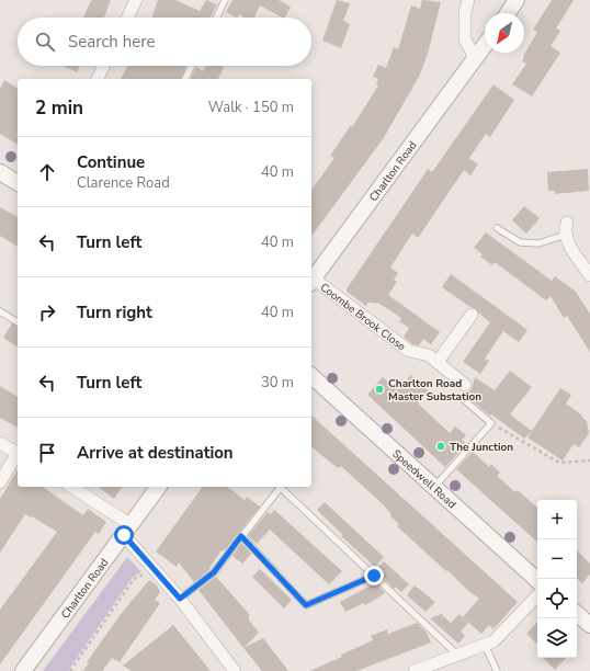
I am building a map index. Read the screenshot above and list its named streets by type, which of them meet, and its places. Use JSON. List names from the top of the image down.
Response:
{
  "streets": {
    "street": ["Charlton Road", "Coombe Brook Close", "Speedwell Road"]
  },
  "crossings": [
    ["Charlton Road", "Coombe Brook Close"]
  ],
  "places": ["Charlton Road Master Substation", "The Junction"],
  "north": "bottom left",
  "page": {
    "search": "Search here",
    "heading": ["2 min", "Walk · 150 m"],
    "list": [
      ["Continue", "Clarence Road", "40 m"],
      ["Turn left", "40 m"],
      ["Turn right", "40 m"],
      ["Turn left", "30 m"],
      "Arrive at destination"
    ],
    "map_buttons": ["+", "−"]
  }
}
